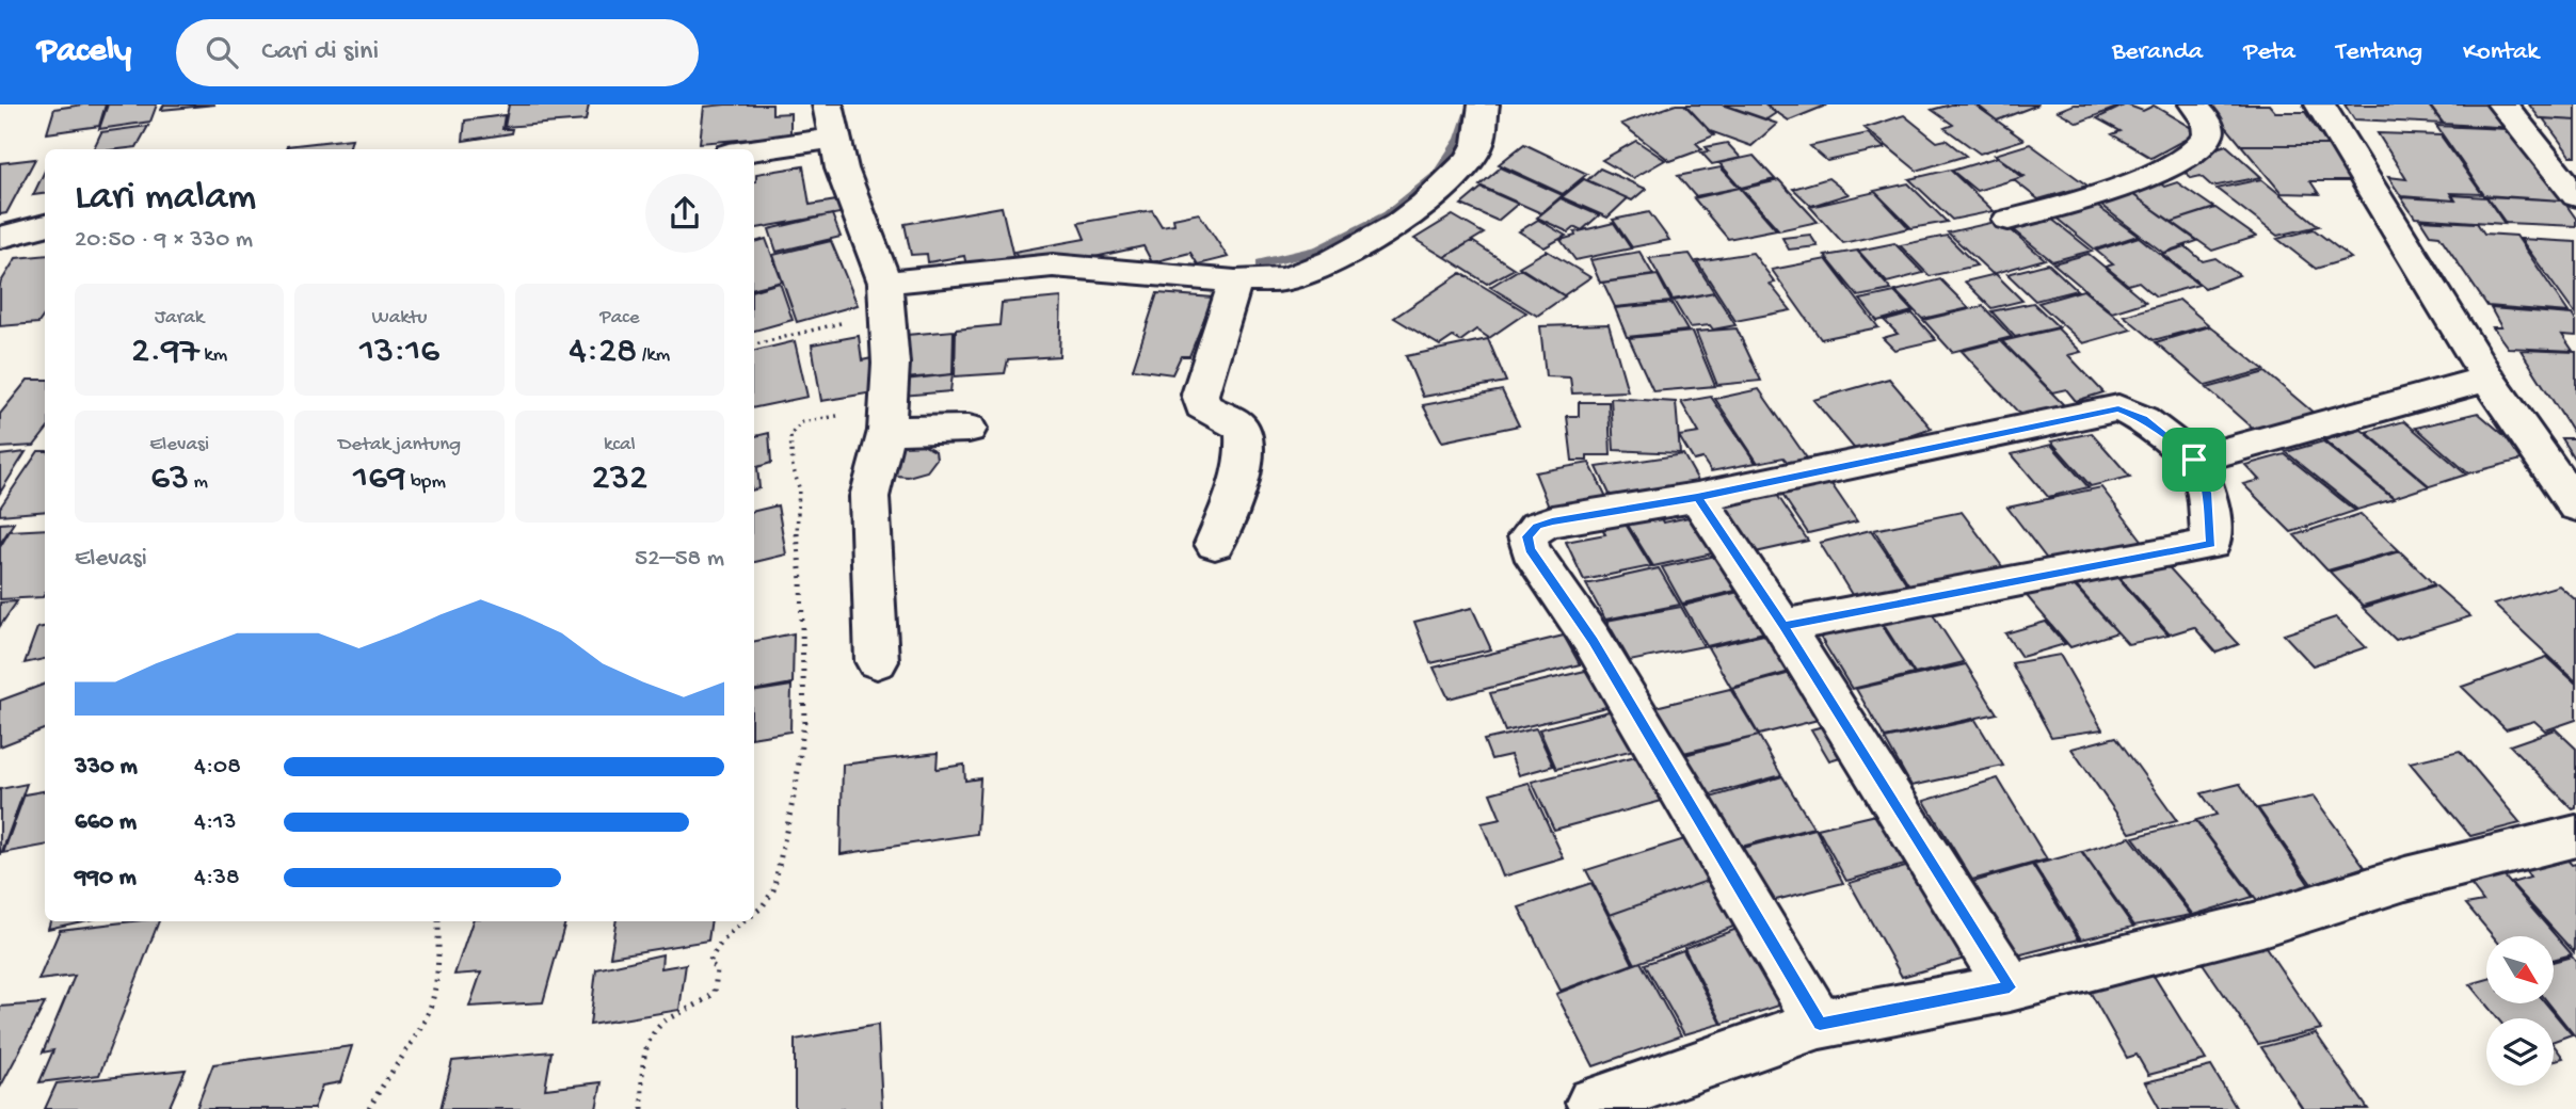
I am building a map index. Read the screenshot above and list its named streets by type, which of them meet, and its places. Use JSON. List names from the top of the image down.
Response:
{
  "north": "bottom right",
  "page": {
    "header": "Pacely",
    "search": "Cari di sini",
    "nav": [
      "Beranda",
      "Peta",
      "Tentang",
      "Kontak"
    ],
    "heading": ["Lari malam", "20:50 · 9 × 330 m"],
    "stats": [
      ["Jarak", "2.97 km"],
      ["Waktu", "13:16"],
      ["Pace", "4:28 /km"],
      ["Elevasi", "63 m"],
      ["Detak jantung", "169 bpm"],
      ["kcal", "232"]
    ],
    "chart": ["Elevasi", "52–58 m"],
    "list": [
      {
        "name": "330 m",
        "note": "4:08"
      },
      {
        "name": "660 m",
        "note": "4:13"
      },
      {
        "name": "990 m",
        "note": "4:38"
      }
    ]
  }
}
